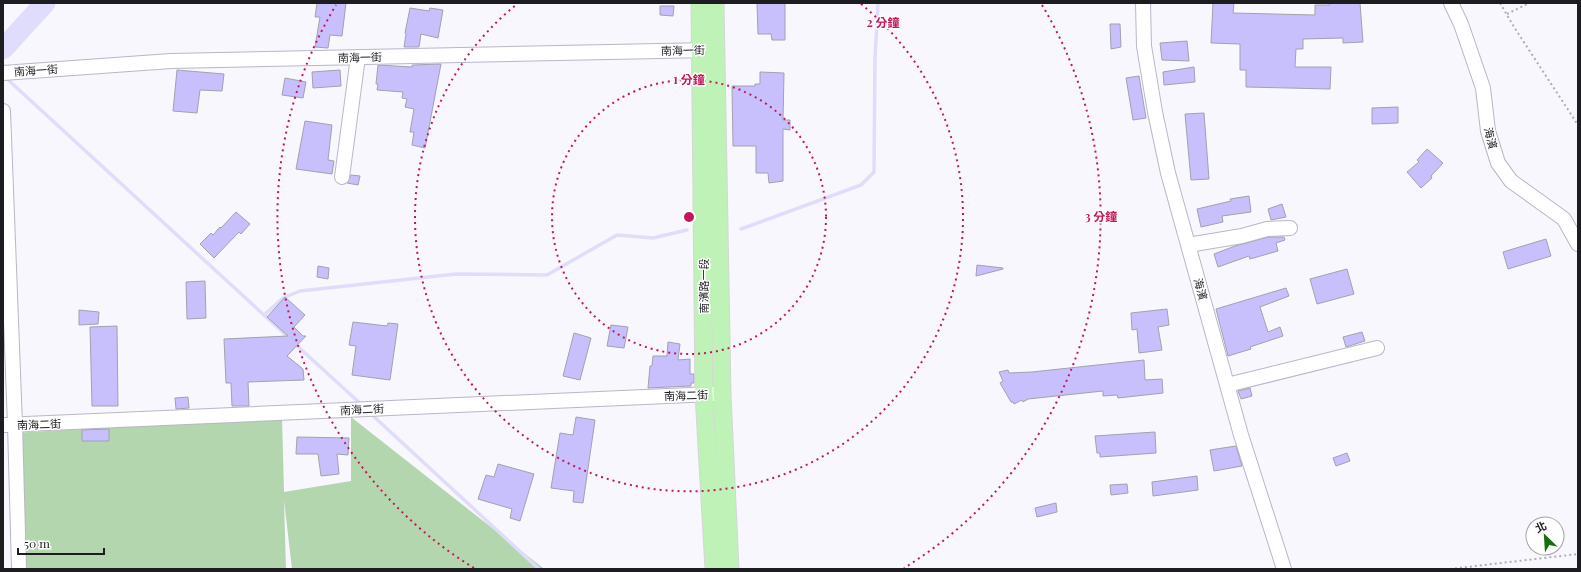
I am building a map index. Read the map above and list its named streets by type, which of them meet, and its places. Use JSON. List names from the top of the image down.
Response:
{
  "streets": {
    "main road": ["南濱路一段"],
    "street": ["南海一街", "海濱", "南海二街"]
  },
  "crossings": [
    ["南海一街", "南濱路一段"],
    ["南濱路一段", "南海二街"]
  ],
  "scale_bar": "50 m",
  "north": "top left",
  "rings": ["2 分鐘", "1 分鐘", "3 分鐘"]
}
